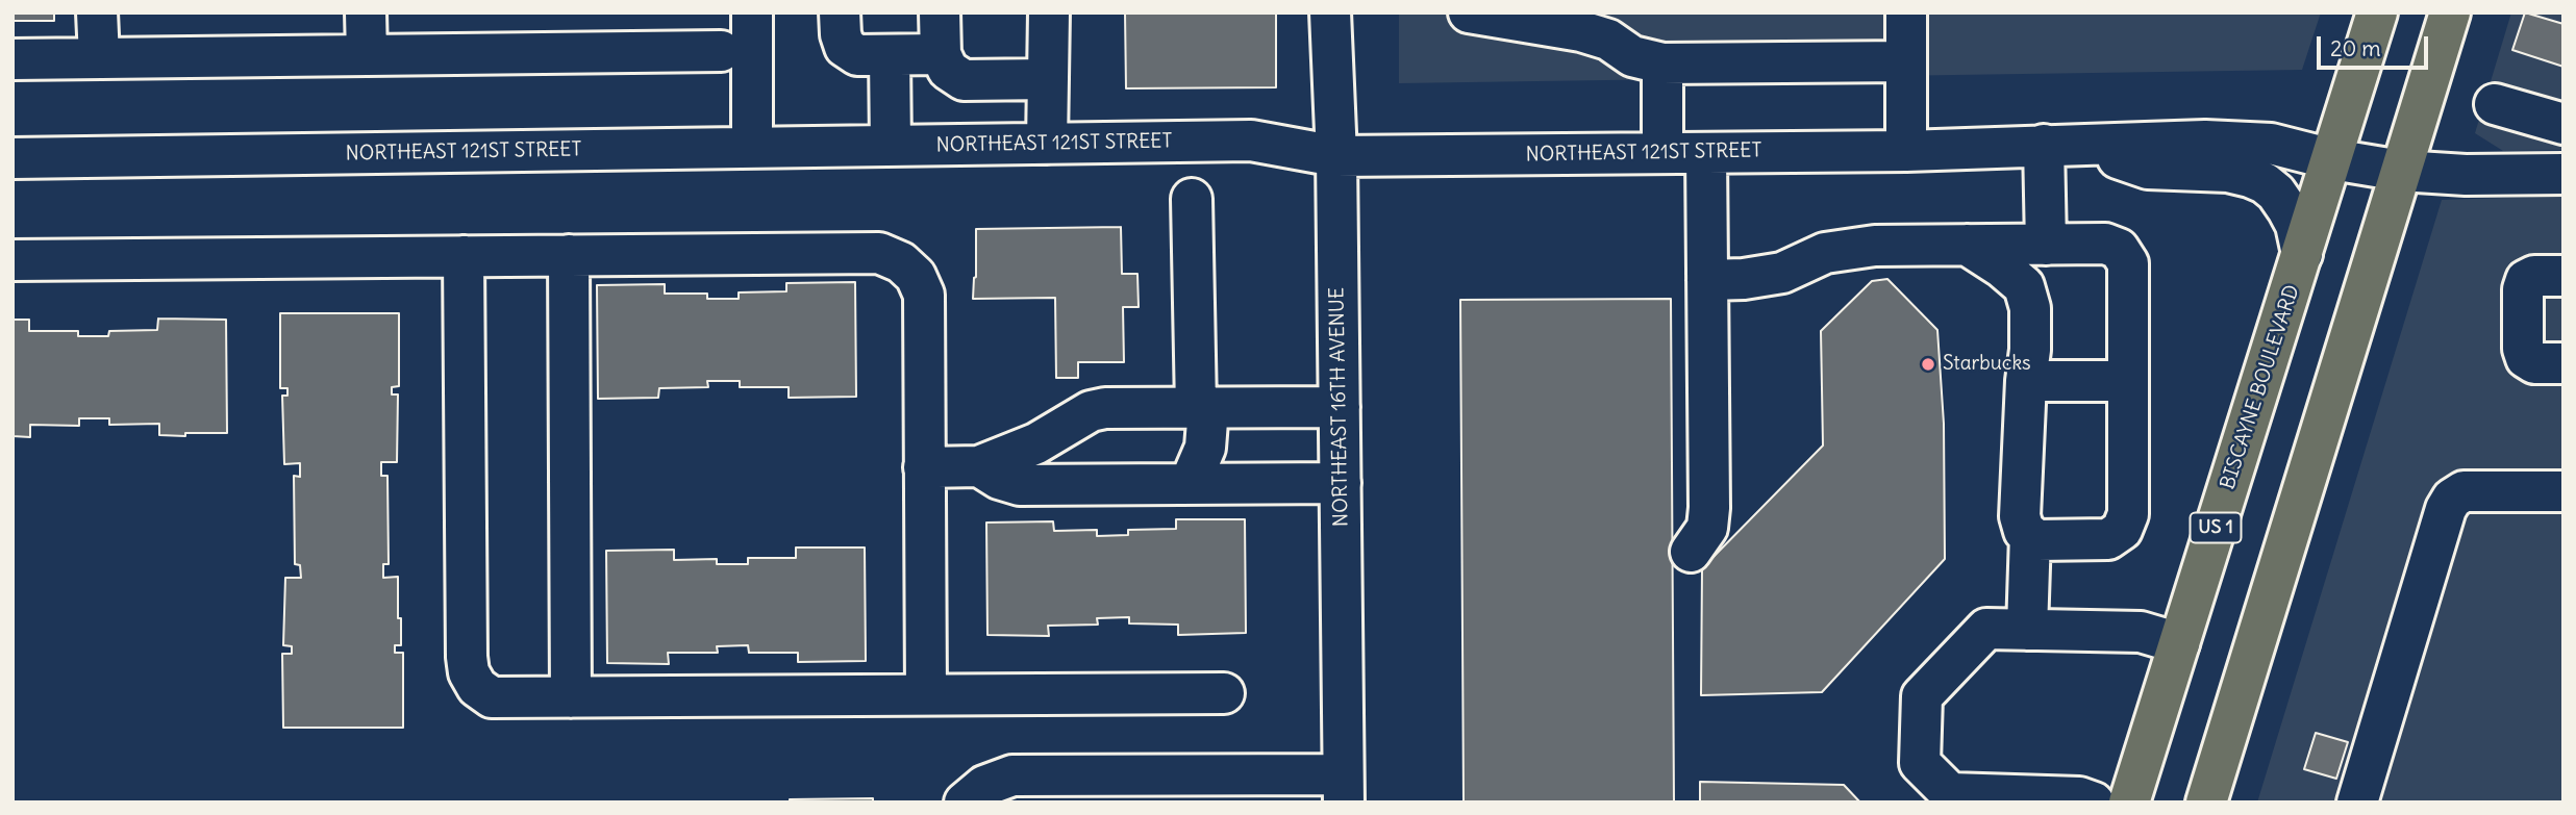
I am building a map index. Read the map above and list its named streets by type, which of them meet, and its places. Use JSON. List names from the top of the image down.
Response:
{
  "streets": {
    "main road": ["BISCAYNE BOULEVARD", "US 1"],
    "street": ["NORTHEAST 121ST STREET", "NORTHEAST 16TH AVENUE"]
  },
  "crossings": [
    ["NORTHEAST 121ST STREET", "BISCAYNE BOULEVARD"],
    ["NORTHEAST 121ST STREET", "NORTHEAST 16TH AVENUE"]
  ],
  "places": ["Starbucks"],
  "scale_bar": "20 m"
}
